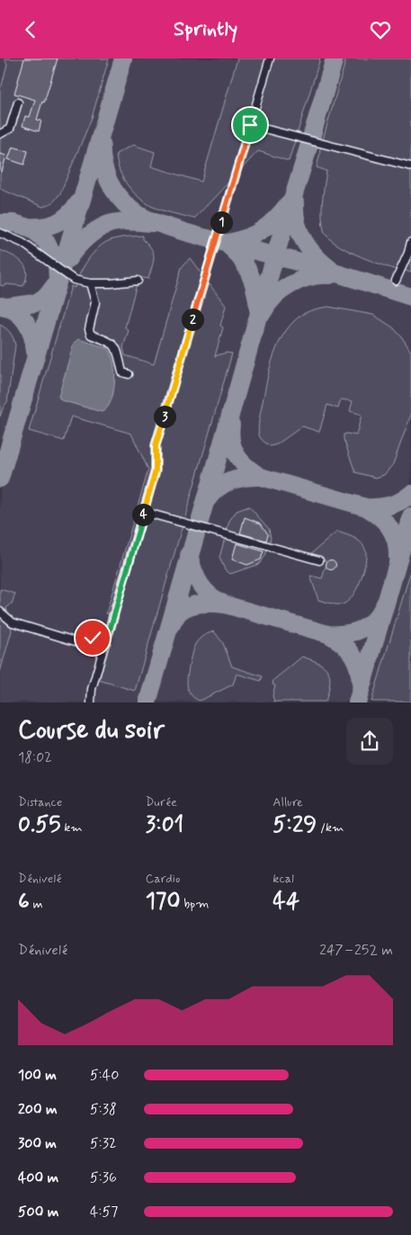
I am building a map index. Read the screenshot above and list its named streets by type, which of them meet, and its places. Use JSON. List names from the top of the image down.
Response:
{
  "page": {
    "header": "Sprintly",
    "pins": [
      "1",
      "2",
      "3",
      "4"
    ],
    "heading": ["Course du soir", "18:02"],
    "stats": [
      ["Distance", "0.55 km"],
      ["Durée", "3:01"],
      ["Allure", "5:29 /km"],
      ["Dénivelé", "6 m"],
      ["Cardio", "170 bpm"],
      ["kcal", "44"]
    ],
    "chart": ["Dénivelé", "247–252 m"],
    "list": [
      {
        "name": "100 m",
        "note": "5:40"
      },
      {
        "name": "200 m",
        "note": "5:38"
      },
      {
        "name": "300 m",
        "note": "5:32"
      },
      {
        "name": "400 m",
        "note": "5:36"
      },
      {
        "name": "500 m",
        "note": "4:57"
      }
    ]
  }
}
